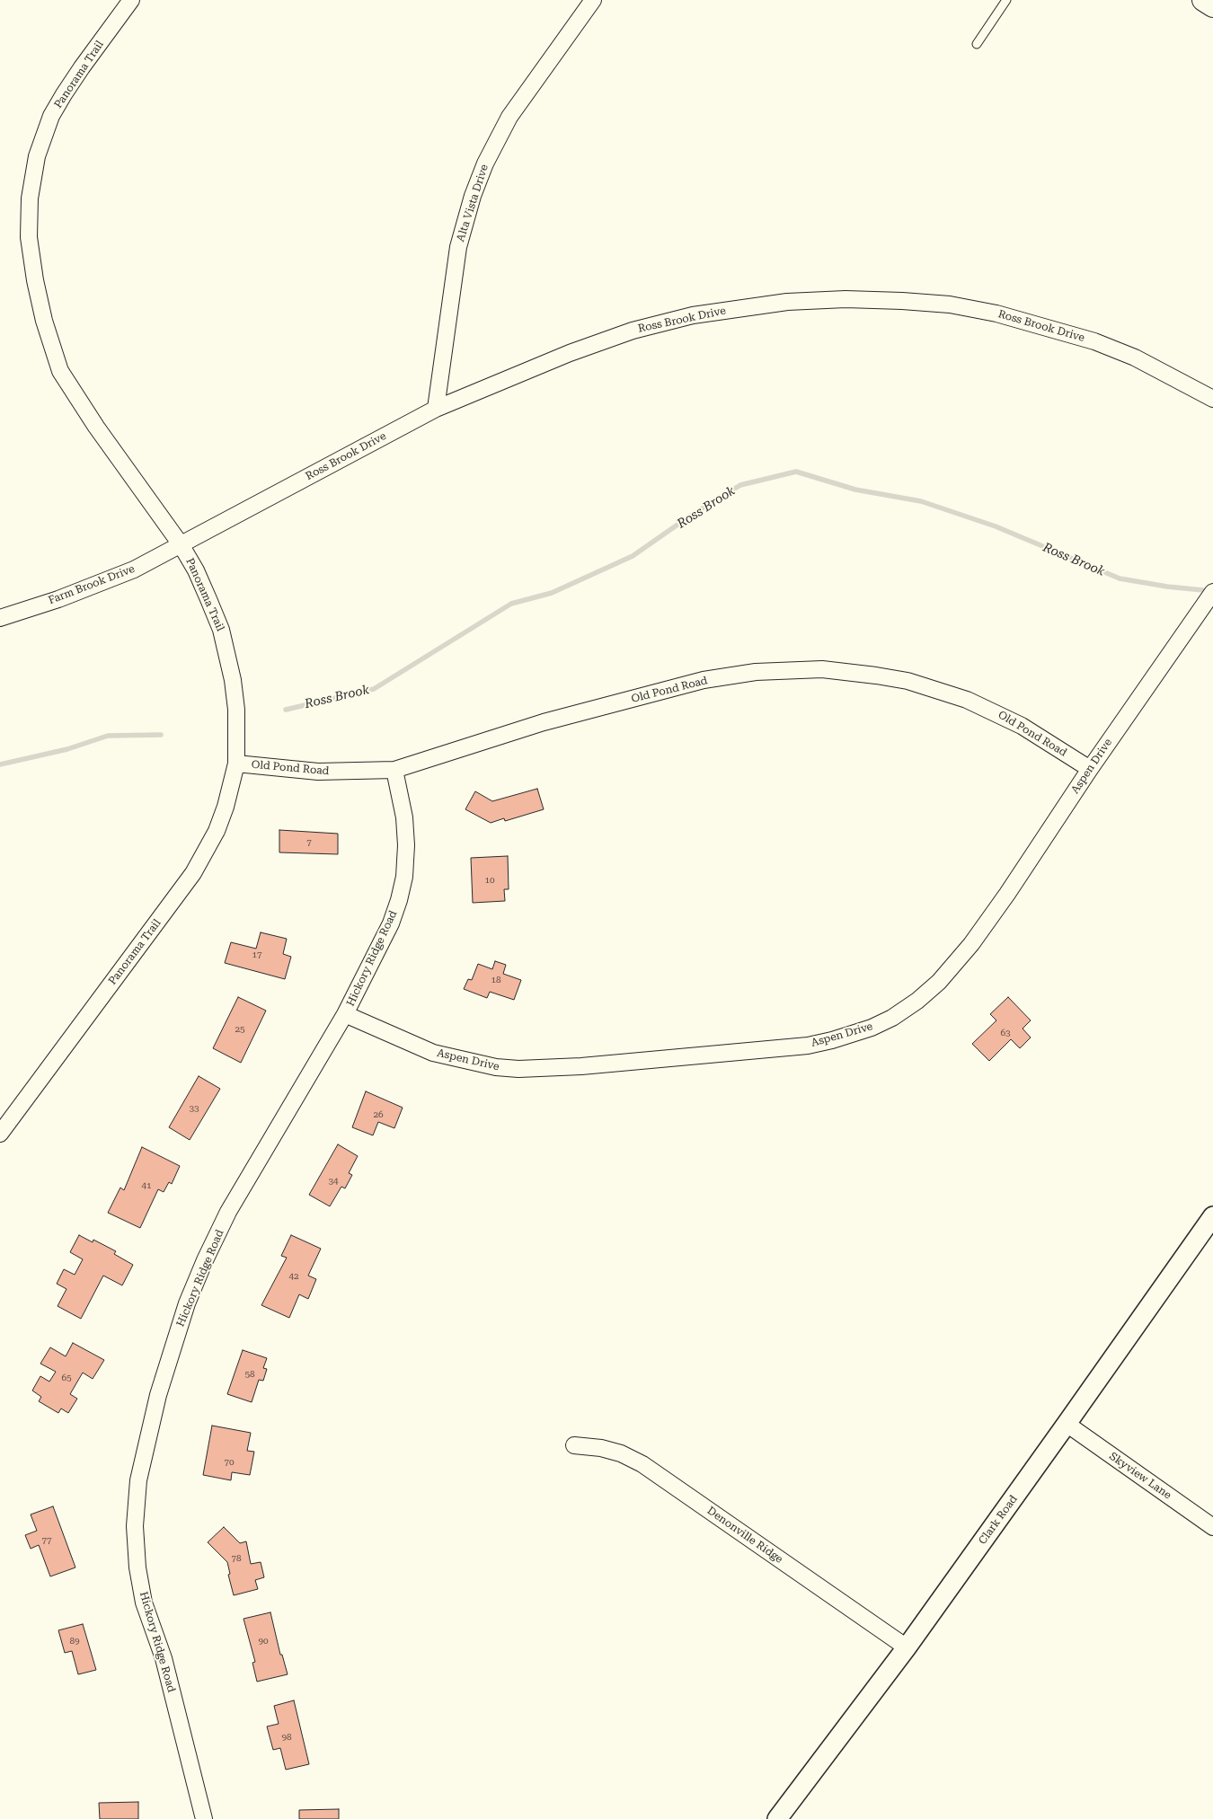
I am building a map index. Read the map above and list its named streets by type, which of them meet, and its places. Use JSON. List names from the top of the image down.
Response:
{
  "streets": {
    "street": [
      "Panorama Trail",
      "Alta Vista Drive",
      "Ross Brook Drive",
      "Farm Brook Drive",
      "Old Pond Road",
      "Aspen Drive",
      "Hickory Ridge Road",
      "Skyview Lane",
      "Clark Road",
      "Denonville Ridge"
    ]
  },
  "crossings": [
    ["Panorama Trail", "Ross Brook Drive"],
    ["Panorama Trail", "Farm Brook Drive"],
    ["Panorama Trail", "Old Pond Road"],
    ["Alta Vista Drive", "Ross Brook Drive"],
    ["Ross Brook Drive", "Farm Brook Drive"],
    ["Old Pond Road", "Aspen Drive"],
    ["Old Pond Road", "Hickory Ridge Road"],
    ["Aspen Drive", "Hickory Ridge Road"],
    ["Skyview Lane", "Clark Road"],
    ["Clark Road", "Denonville Ridge"]
  ],
  "water": ["Ross Brook"],
  "house_numbers": [
    "7",
    "10",
    "17",
    "18",
    "25",
    "63",
    "33",
    "26",
    "34",
    "41",
    "42",
    "58",
    "65",
    "70",
    "77",
    "78",
    "89",
    "90",
    "98"
  ]
}
